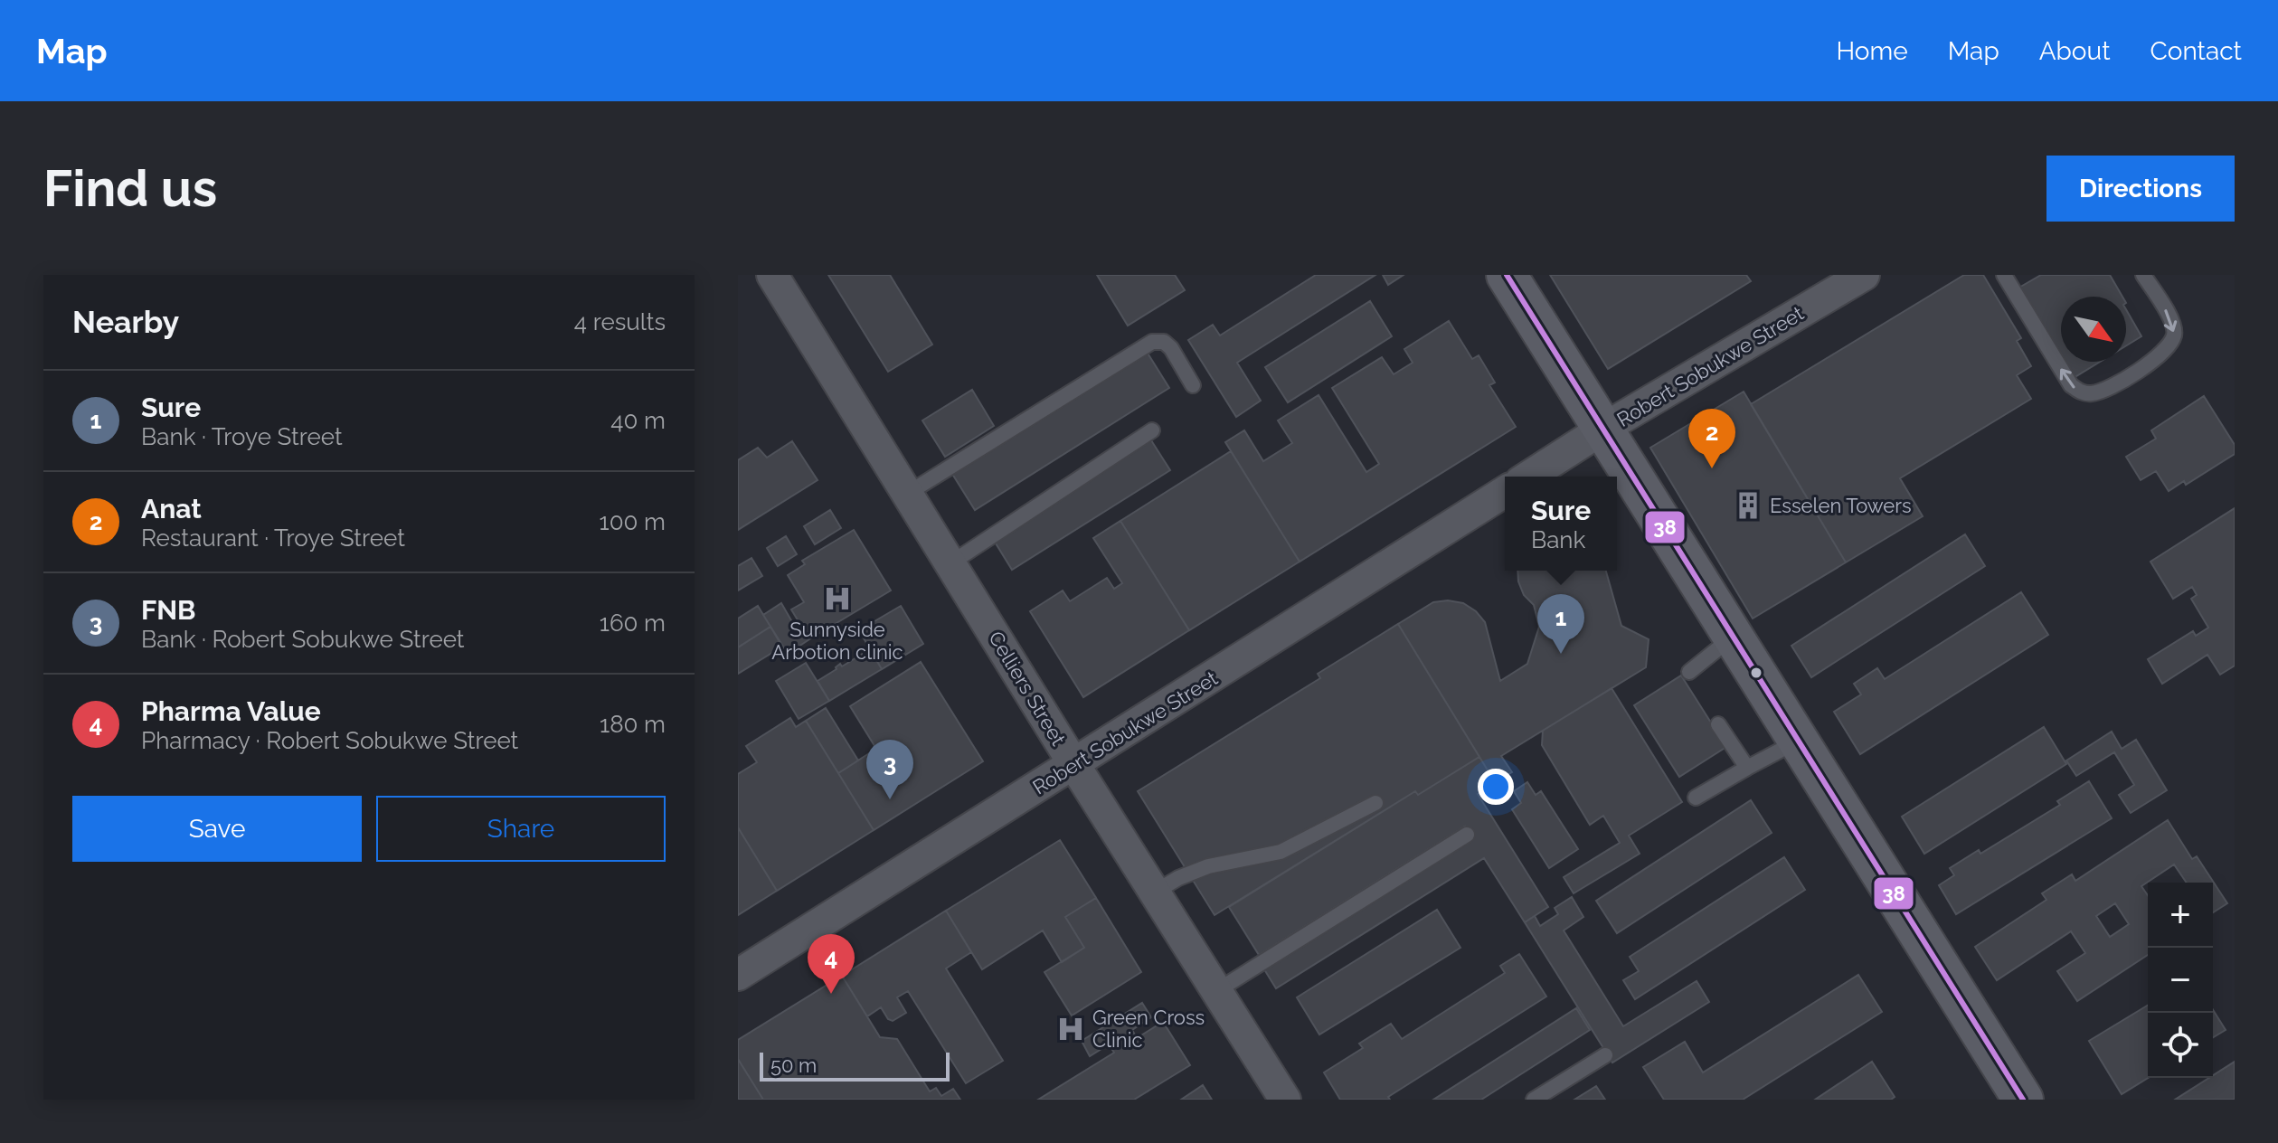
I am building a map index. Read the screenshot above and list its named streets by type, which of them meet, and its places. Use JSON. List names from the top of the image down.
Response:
{
  "streets": {
    "street": ["Robert Sobukwe Street", "Celliers Street"]
  },
  "crossings": [
    ["Robert Sobukwe Street", "Celliers Street"]
  ],
  "places": {
    "building": ["Esselen Towers"],
    "hospital": ["Sunnyside Arbotion clinic", "Green Cross Clinic"]
  },
  "lines": ["transit line 38"],
  "scale_bar": "50 m",
  "north": "bottom right",
  "page": {
    "header": "Map",
    "nav": [
      "Home",
      "Map",
      "About",
      "Contact"
    ],
    "buttons": [
      "Directions",
      ["Save", "Share"]
    ],
    "title": "Find us",
    "heading": ["Nearby", "4 results"],
    "list": [
      {
        "mark": "1",
        "name": "Sure",
        "note": "Bank · Troye Street",
        "value": "40 m"
      },
      {
        "mark": "2",
        "name": "Anat",
        "note": "Restaurant · Troye Street",
        "value": "100 m"
      },
      {
        "mark": "3",
        "name": "FNB",
        "note": "Bank · Robert Sobukwe Street",
        "value": "160 m"
      },
      {
        "mark": "4",
        "name": "Pharma Value",
        "note": "Pharmacy · Robert Sobukwe Street",
        "value": "180 m"
      }
    ],
    "pins": [
      "2",
      "1",
      "3",
      "4"
    ],
    "popup": ["Sure", "Bank"],
    "map_buttons": ["+", "−"],
    "scale": "50 m"
  }
}
